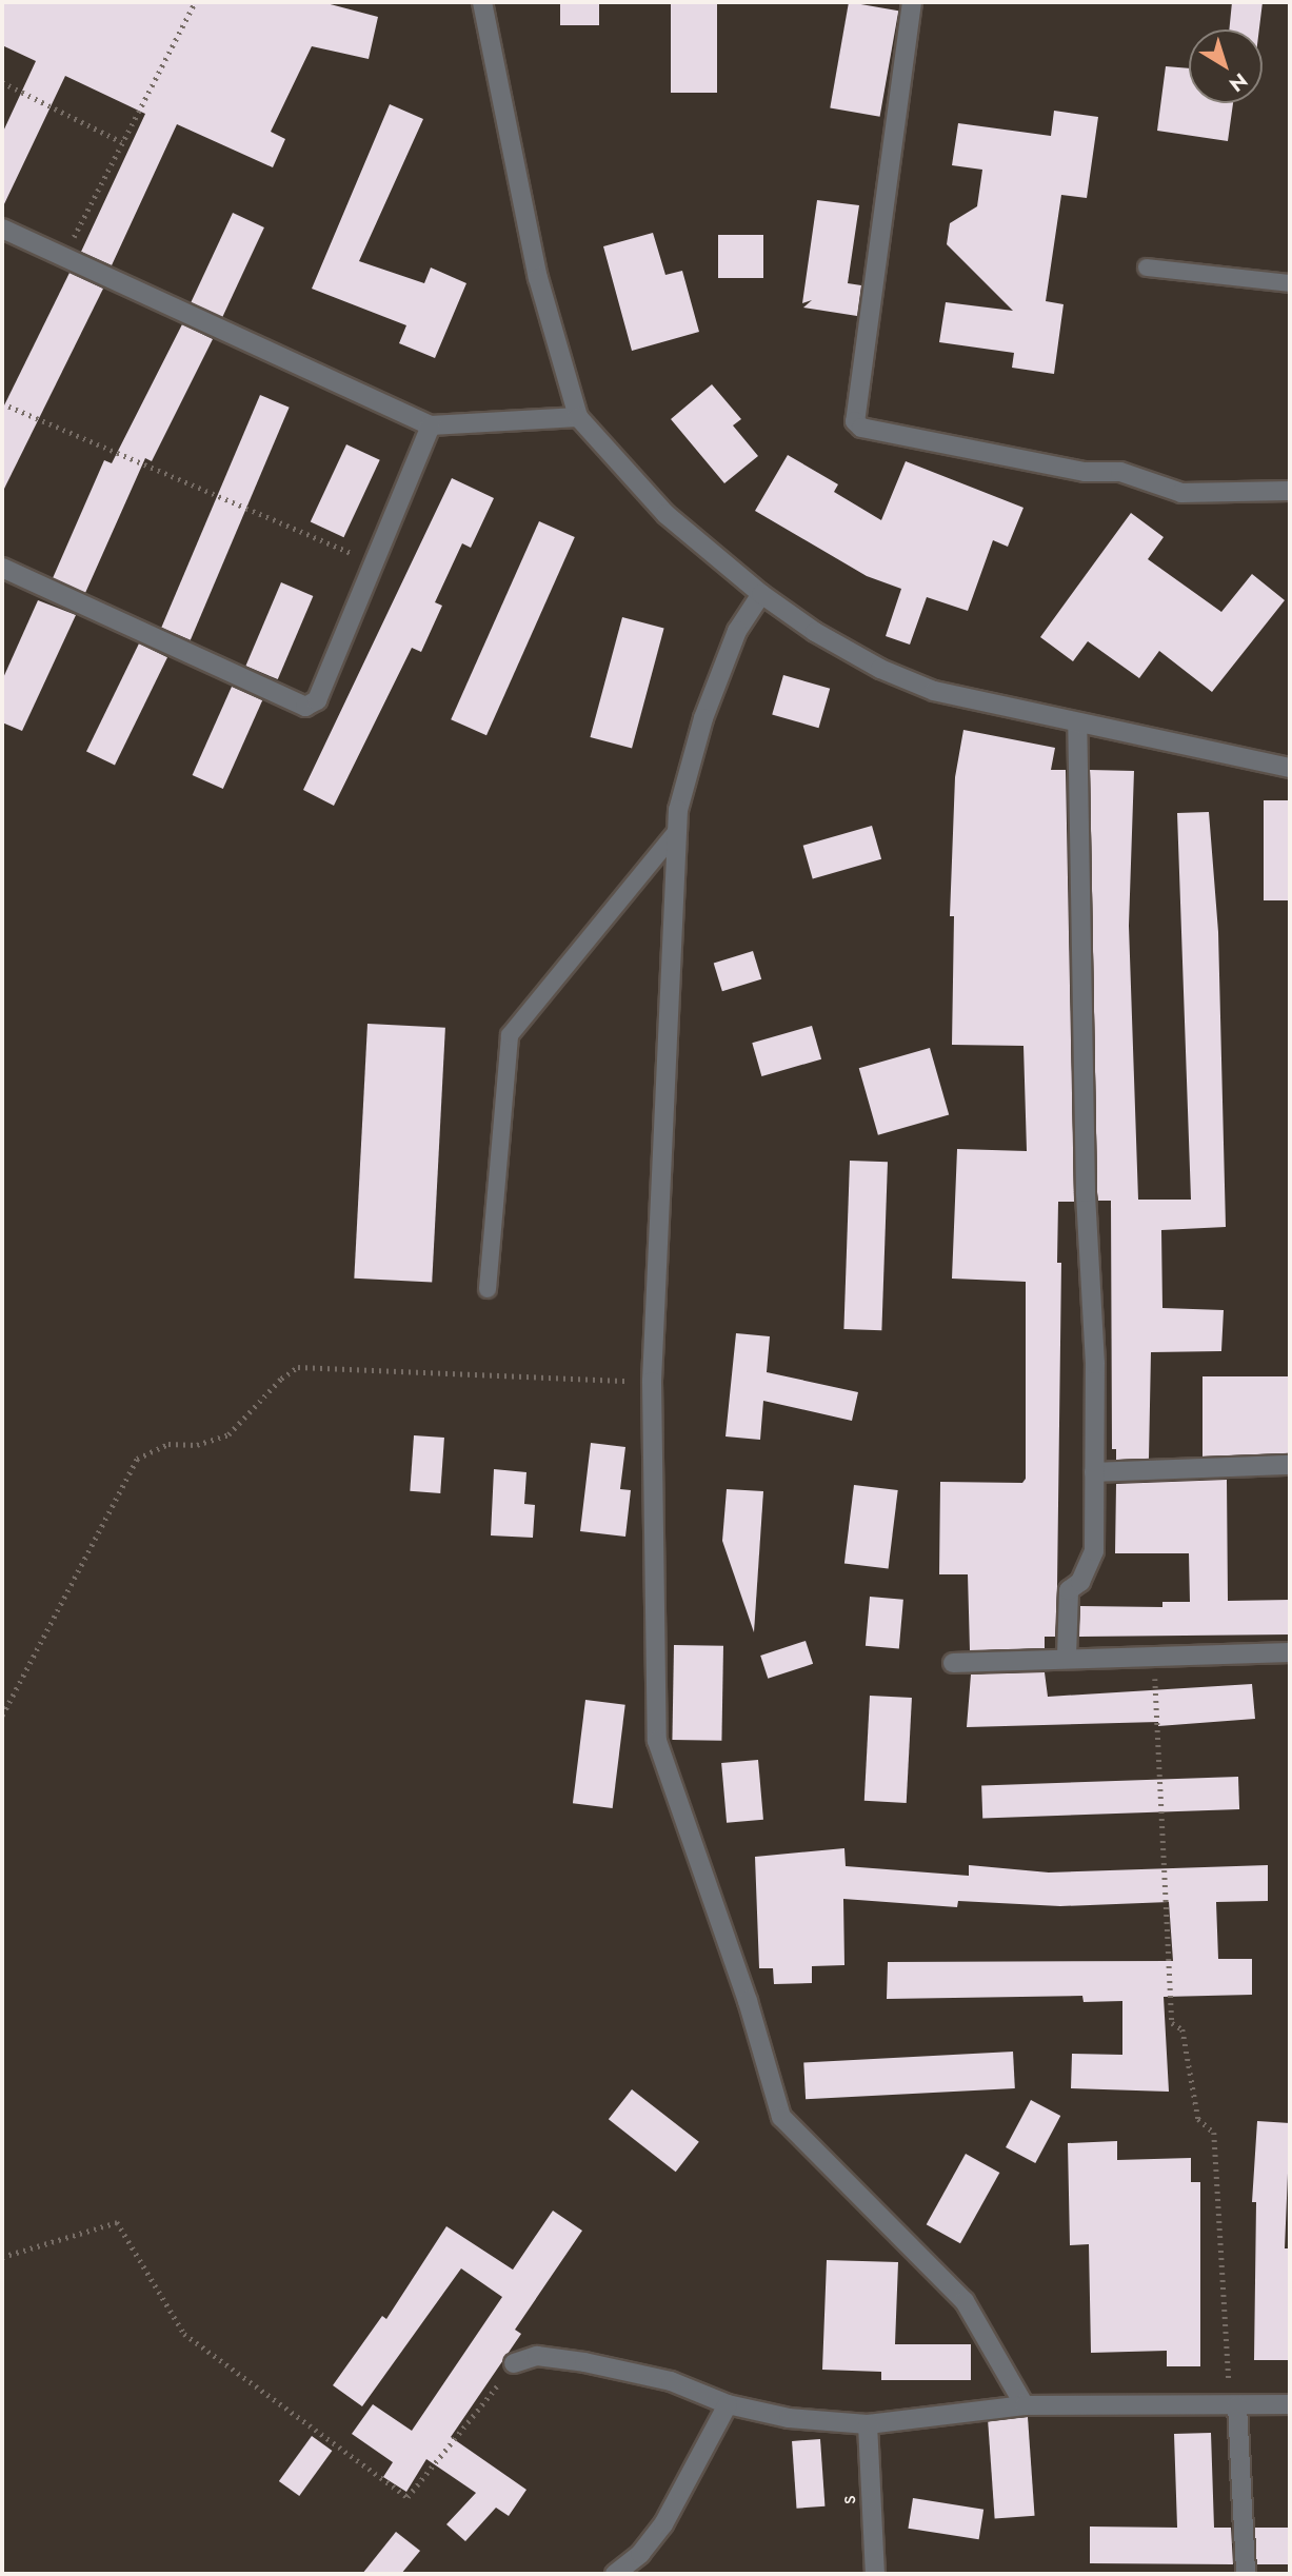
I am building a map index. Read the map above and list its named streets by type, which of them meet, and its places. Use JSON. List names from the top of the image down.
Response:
{
  "streets": {
    "street": ["s"]
  },
  "north": "bottom right"
}
